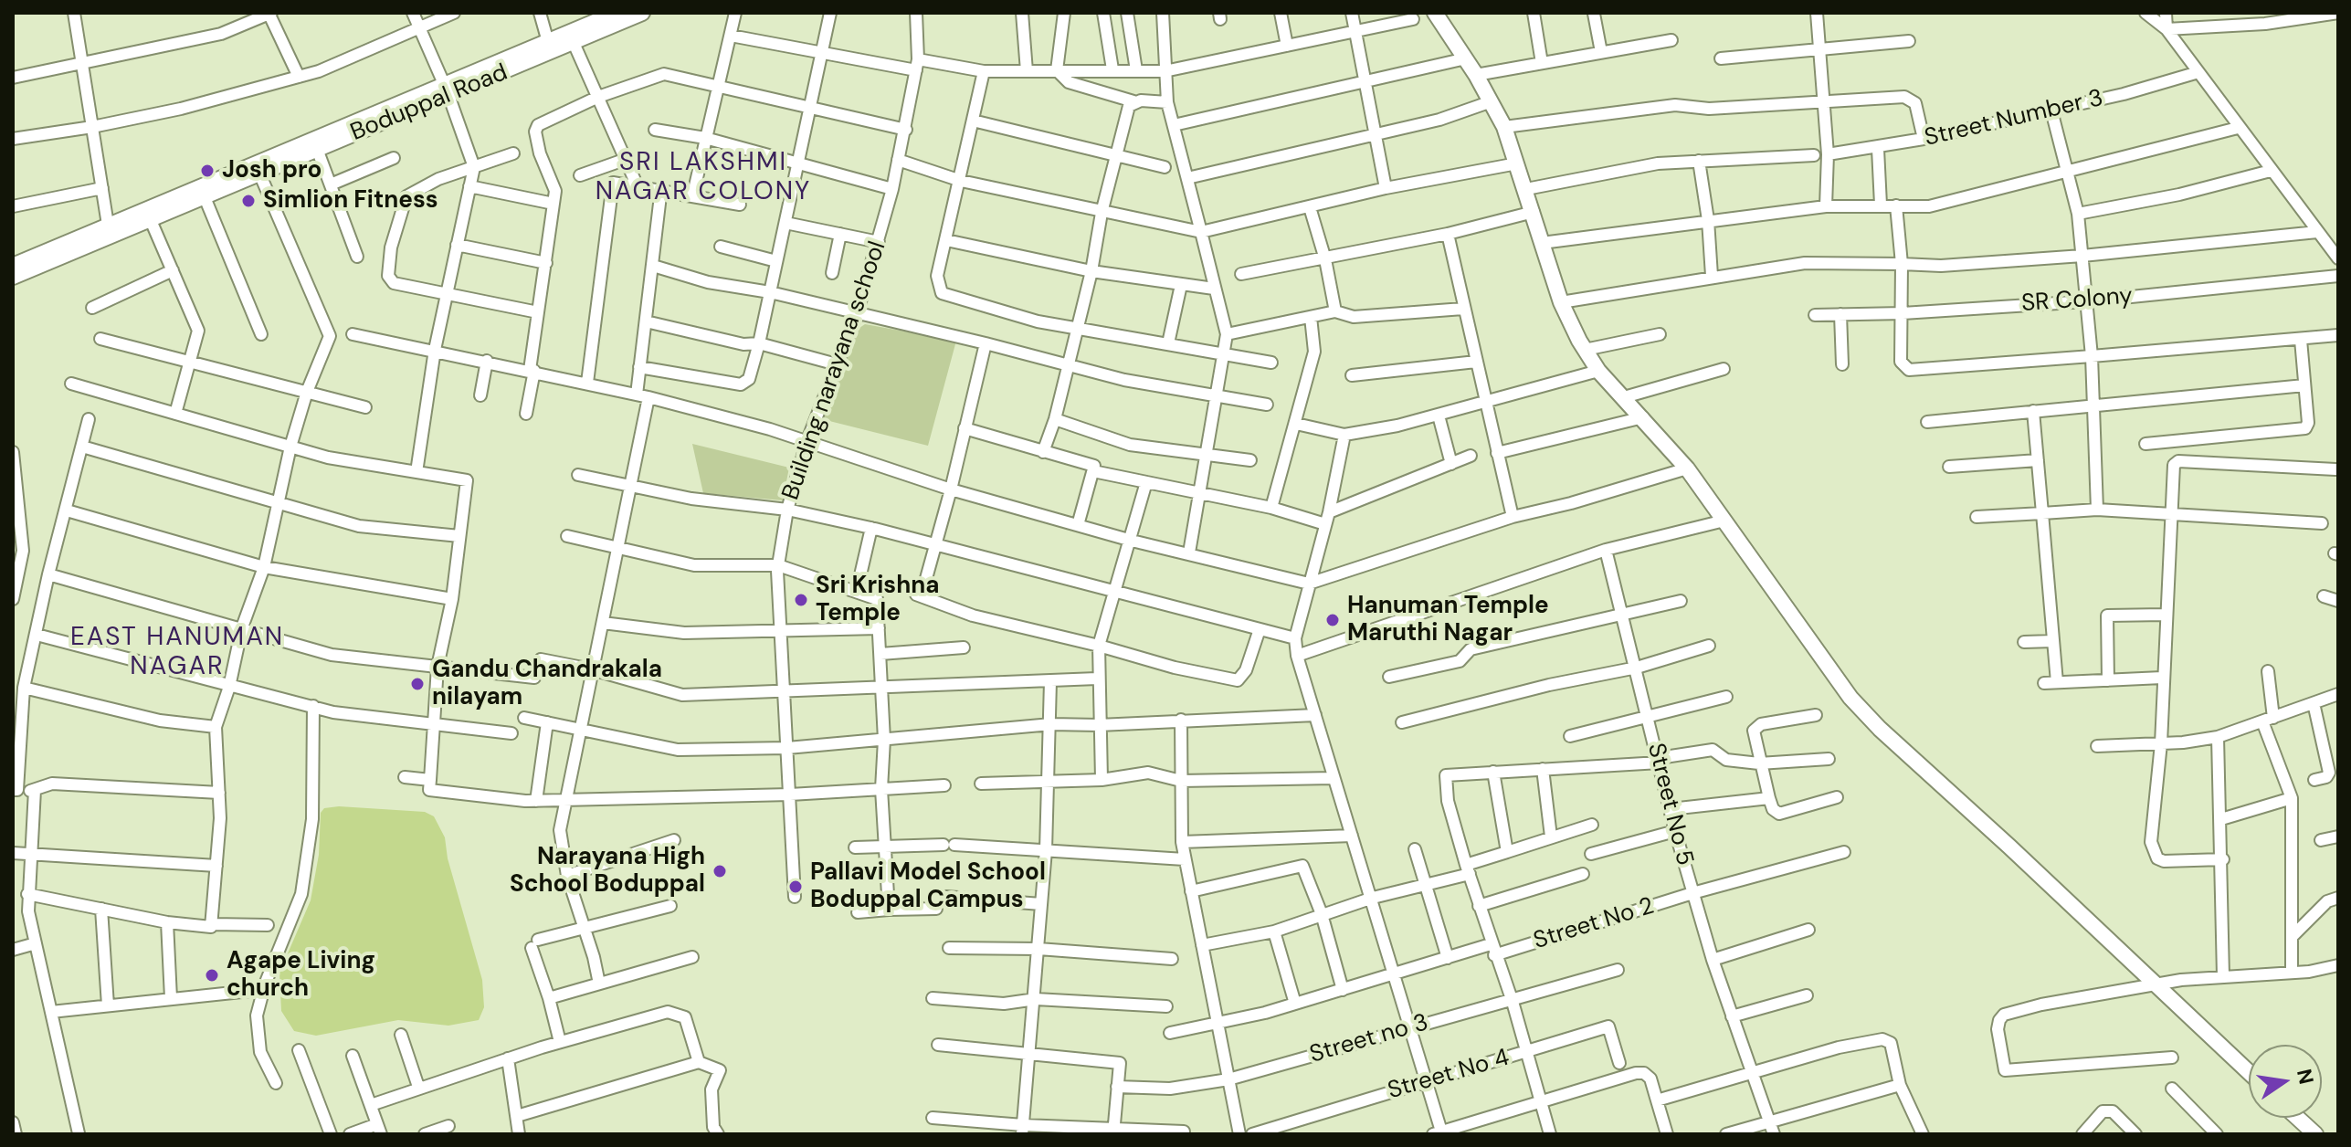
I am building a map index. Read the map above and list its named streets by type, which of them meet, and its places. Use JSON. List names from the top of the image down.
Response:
{
  "streets": {
    "street": [
      "Boduppal Road",
      "Street Number 3",
      "SR Colony",
      "Building narayana school",
      "Street No 5",
      "Street No 2",
      "Street no 3",
      "Street No 4"
    ]
  },
  "crossings": [
    ["Street No 5", "Street No 2"]
  ],
  "districts": ["SRI LAKSHMI NAGAR COLONY", "EAST HANUMAN NAGAR"],
  "places": [
    "Josh pro",
    "Simlion Fitness",
    "Sri Krishna Temple",
    "Hanuman Temple Maruthi Nagar",
    "Gandu Chandrakala nilayam",
    "Narayana High School Boduppal",
    "Pallavi Model School Boduppal Campus",
    "Agape Living church"
  ],
  "north": "right"
}
